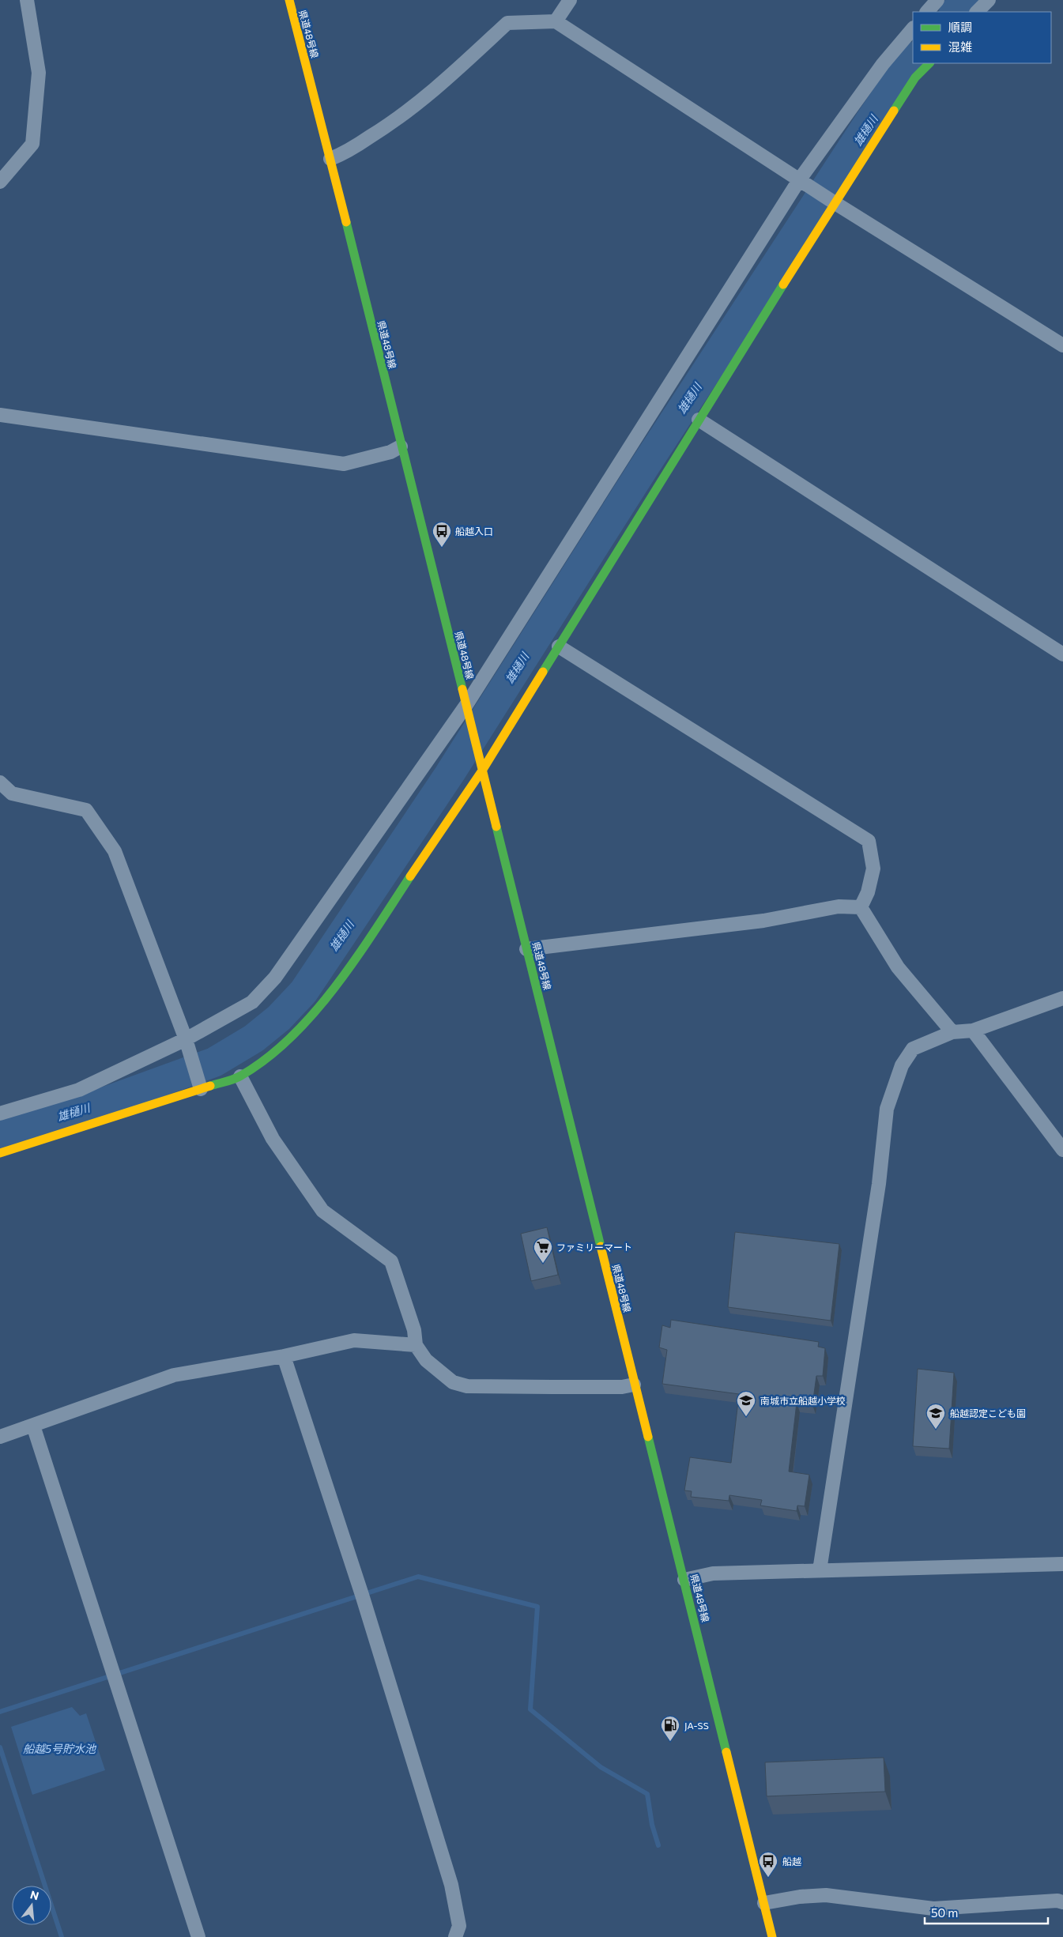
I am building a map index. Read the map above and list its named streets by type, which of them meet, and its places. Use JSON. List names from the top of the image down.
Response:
{
  "streets": {
    "main road": ["県道48号線"]
  },
  "water": ["雄樋川", "船越5号貯水池"],
  "places": {
    "bus stop": ["船越入口", "船越"],
    "supermarket": ["ファミリーマート"],
    "school or university": ["南城市立船越小学校", "船越認定こども園"],
    "fuel station": ["JA-SS"]
  },
  "legend": ["順調", "混雑"],
  "scale_bar": "50 m",
  "north": "top"
}
